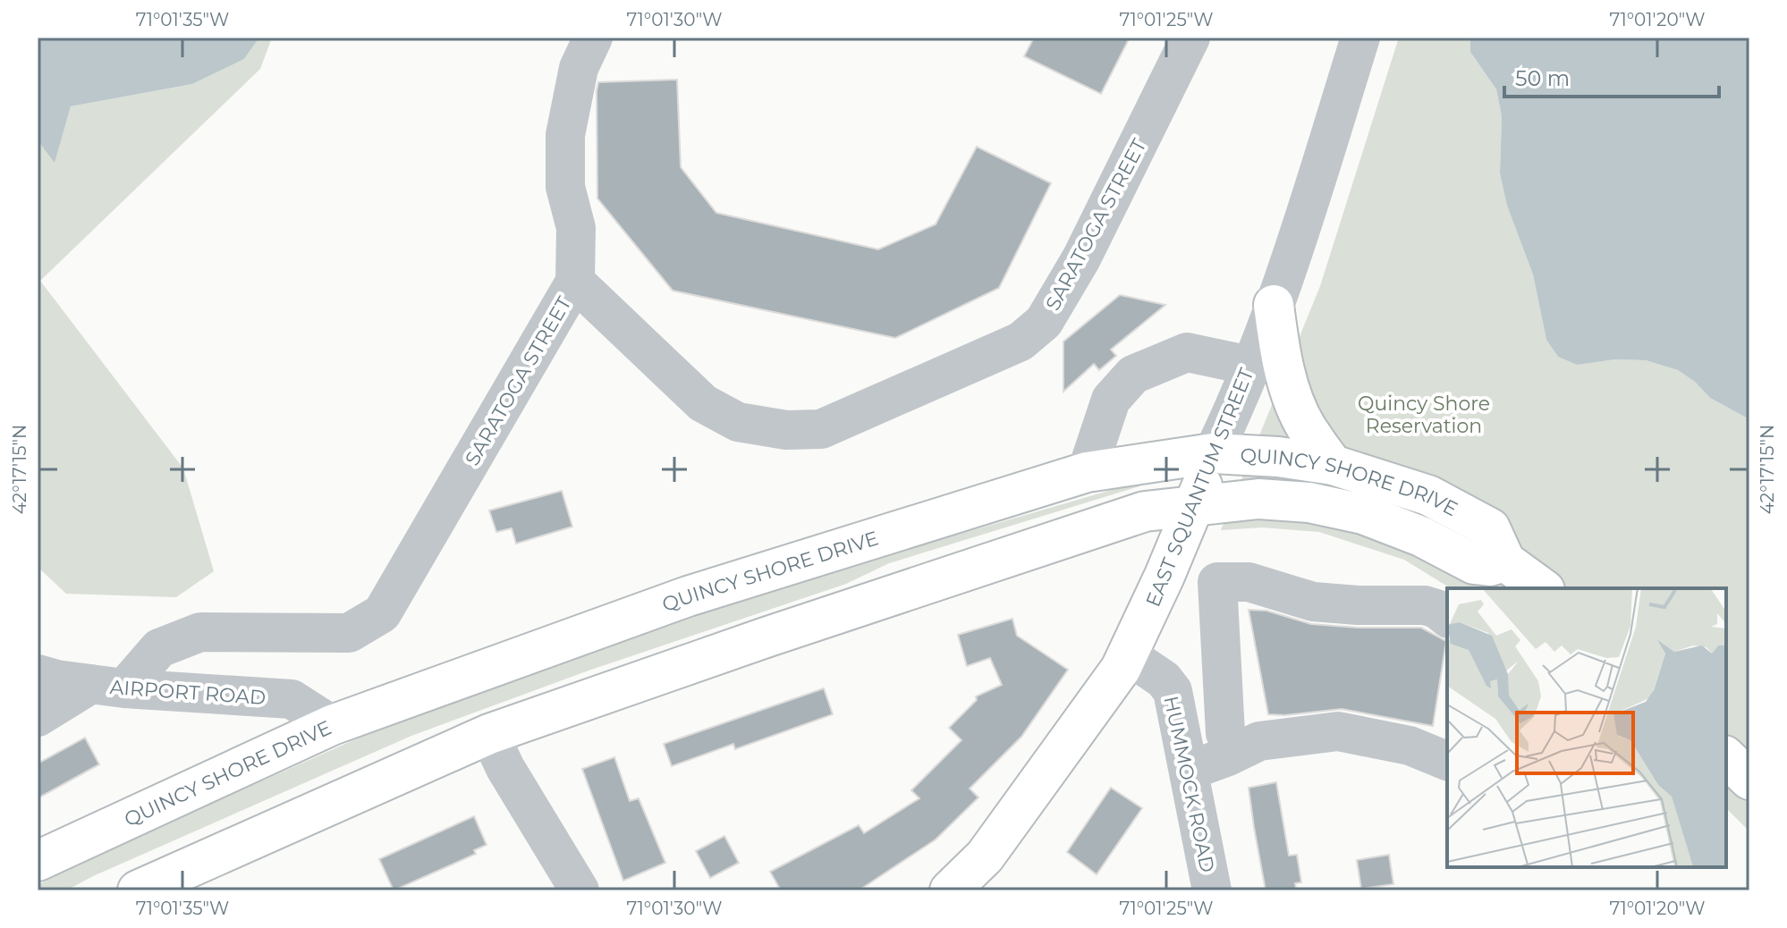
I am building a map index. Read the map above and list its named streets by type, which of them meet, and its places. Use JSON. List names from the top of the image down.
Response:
{
  "streets": {
    "main road": ["QUINCY SHORE DRIVE", "EAST SQUANTUM STREET"],
    "street": ["SARATOGA STREET", "AIRPORT ROAD", "HUMMOCK ROAD"]
  },
  "crossings": [
    ["SARATOGA STREET", "AIRPORT ROAD"],
    ["QUINCY SHORE DRIVE", "EAST SQUANTUM STREET"],
    ["QUINCY SHORE DRIVE", "AIRPORT ROAD"],
    ["EAST SQUANTUM STREET", "HUMMOCK ROAD"]
  ],
  "parks": ["Quincy Shore Reservation"],
  "scale_bar": "50 m",
  "coordinates": [
    "71°01'35\"W",
    "71°01'30\"W",
    "71°01'25\"W",
    "71°01'20\"W",
    "42°17'15\"N"
  ]
}
